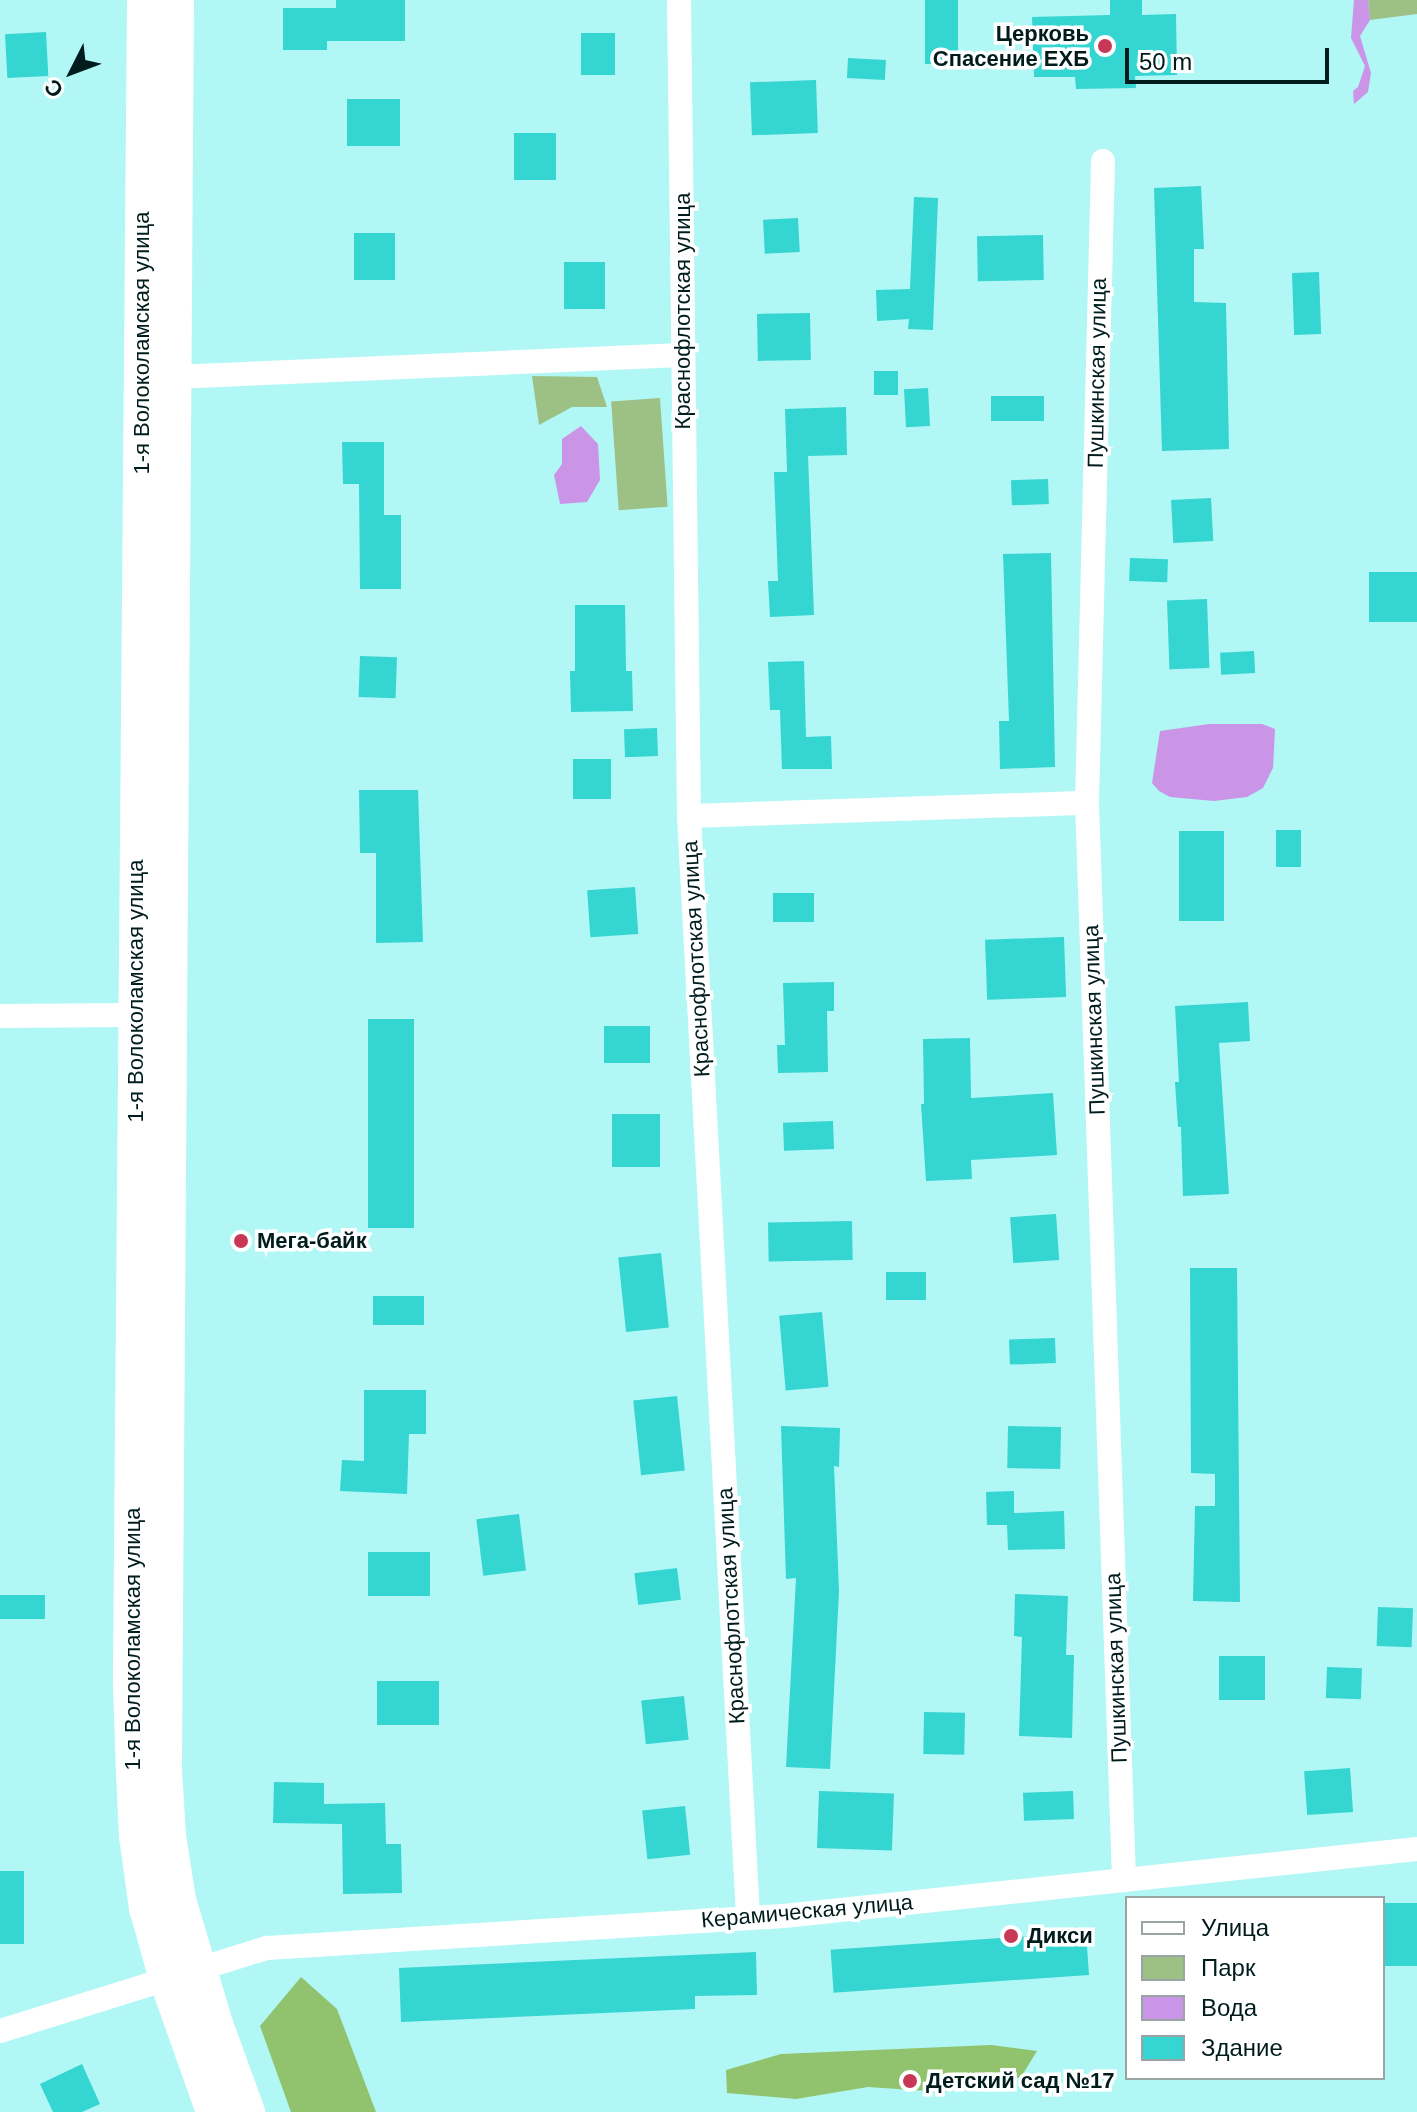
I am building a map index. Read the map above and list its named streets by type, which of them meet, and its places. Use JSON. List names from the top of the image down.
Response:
{
  "streets": {
    "main road": ["1-я Волоколамская улица"],
    "street": ["Краснофлотская улица", "Пушкинская улица", "Керамическая улица"]
  },
  "crossings": [
    ["Краснофлотская улица", "Керамическая улица"],
    ["1-я Волоколамская улица", "Керамическая улица"],
    ["Пушкинская улица", "Керамическая улица"]
  ],
  "places": [
    "Церковь Спасение ЕХБ",
    "Мега-байк",
    "Дикси",
    "Детский сад №17"
  ],
  "legend": [
    "Улица",
    "Парк",
    "Вода",
    "Здание"
  ],
  "scale_bar": "50 m",
  "north": "bottom left"
}
